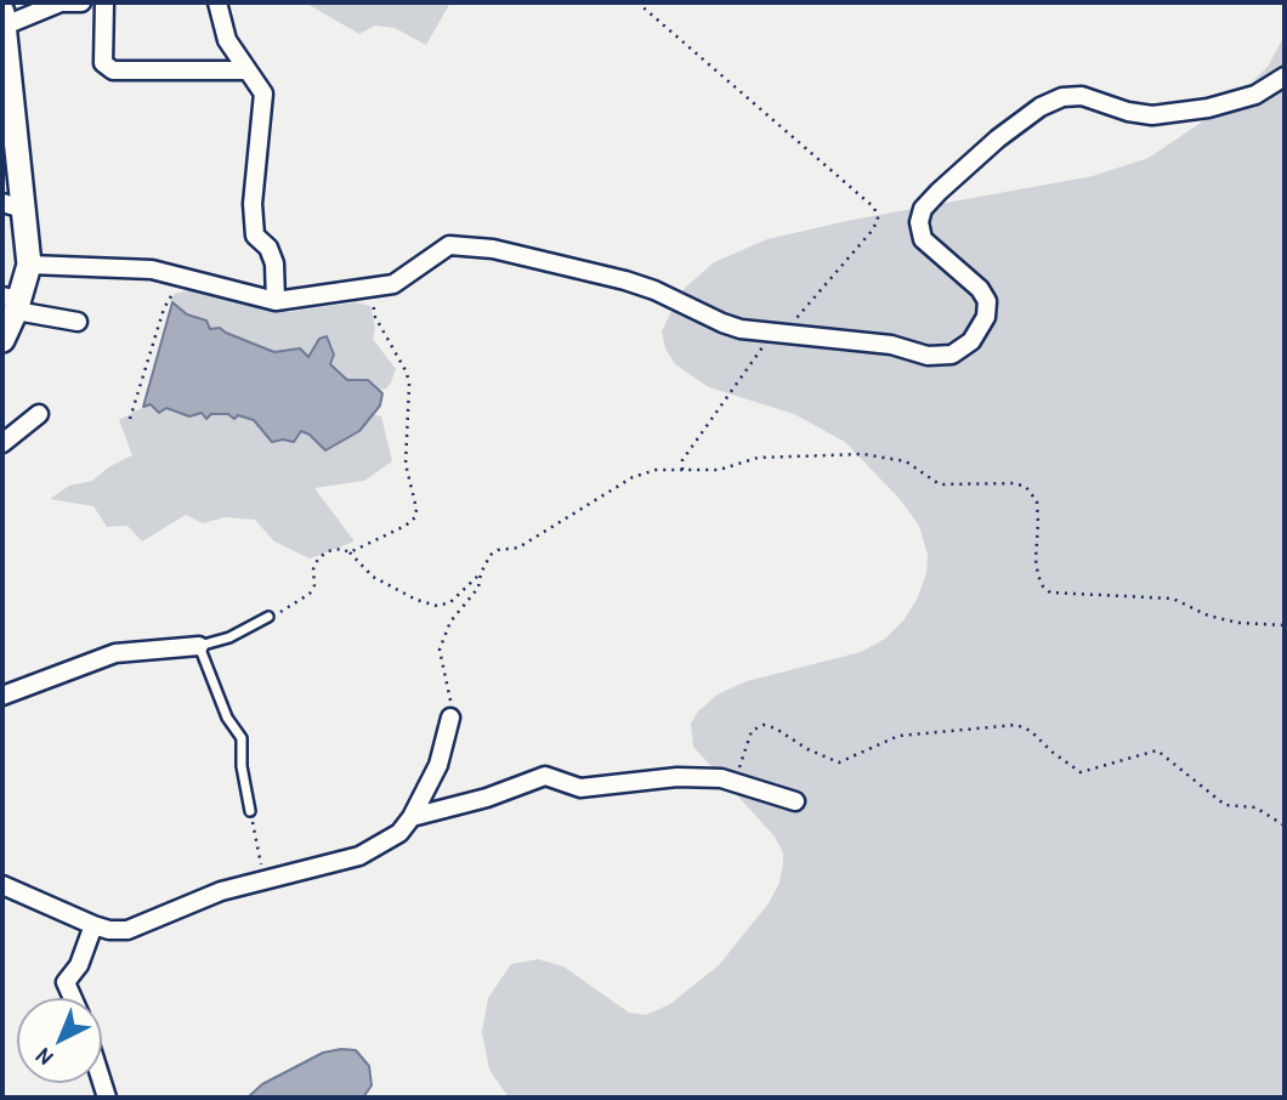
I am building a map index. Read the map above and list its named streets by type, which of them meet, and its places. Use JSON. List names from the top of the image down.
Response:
{
  "north": "bottom left"
}
